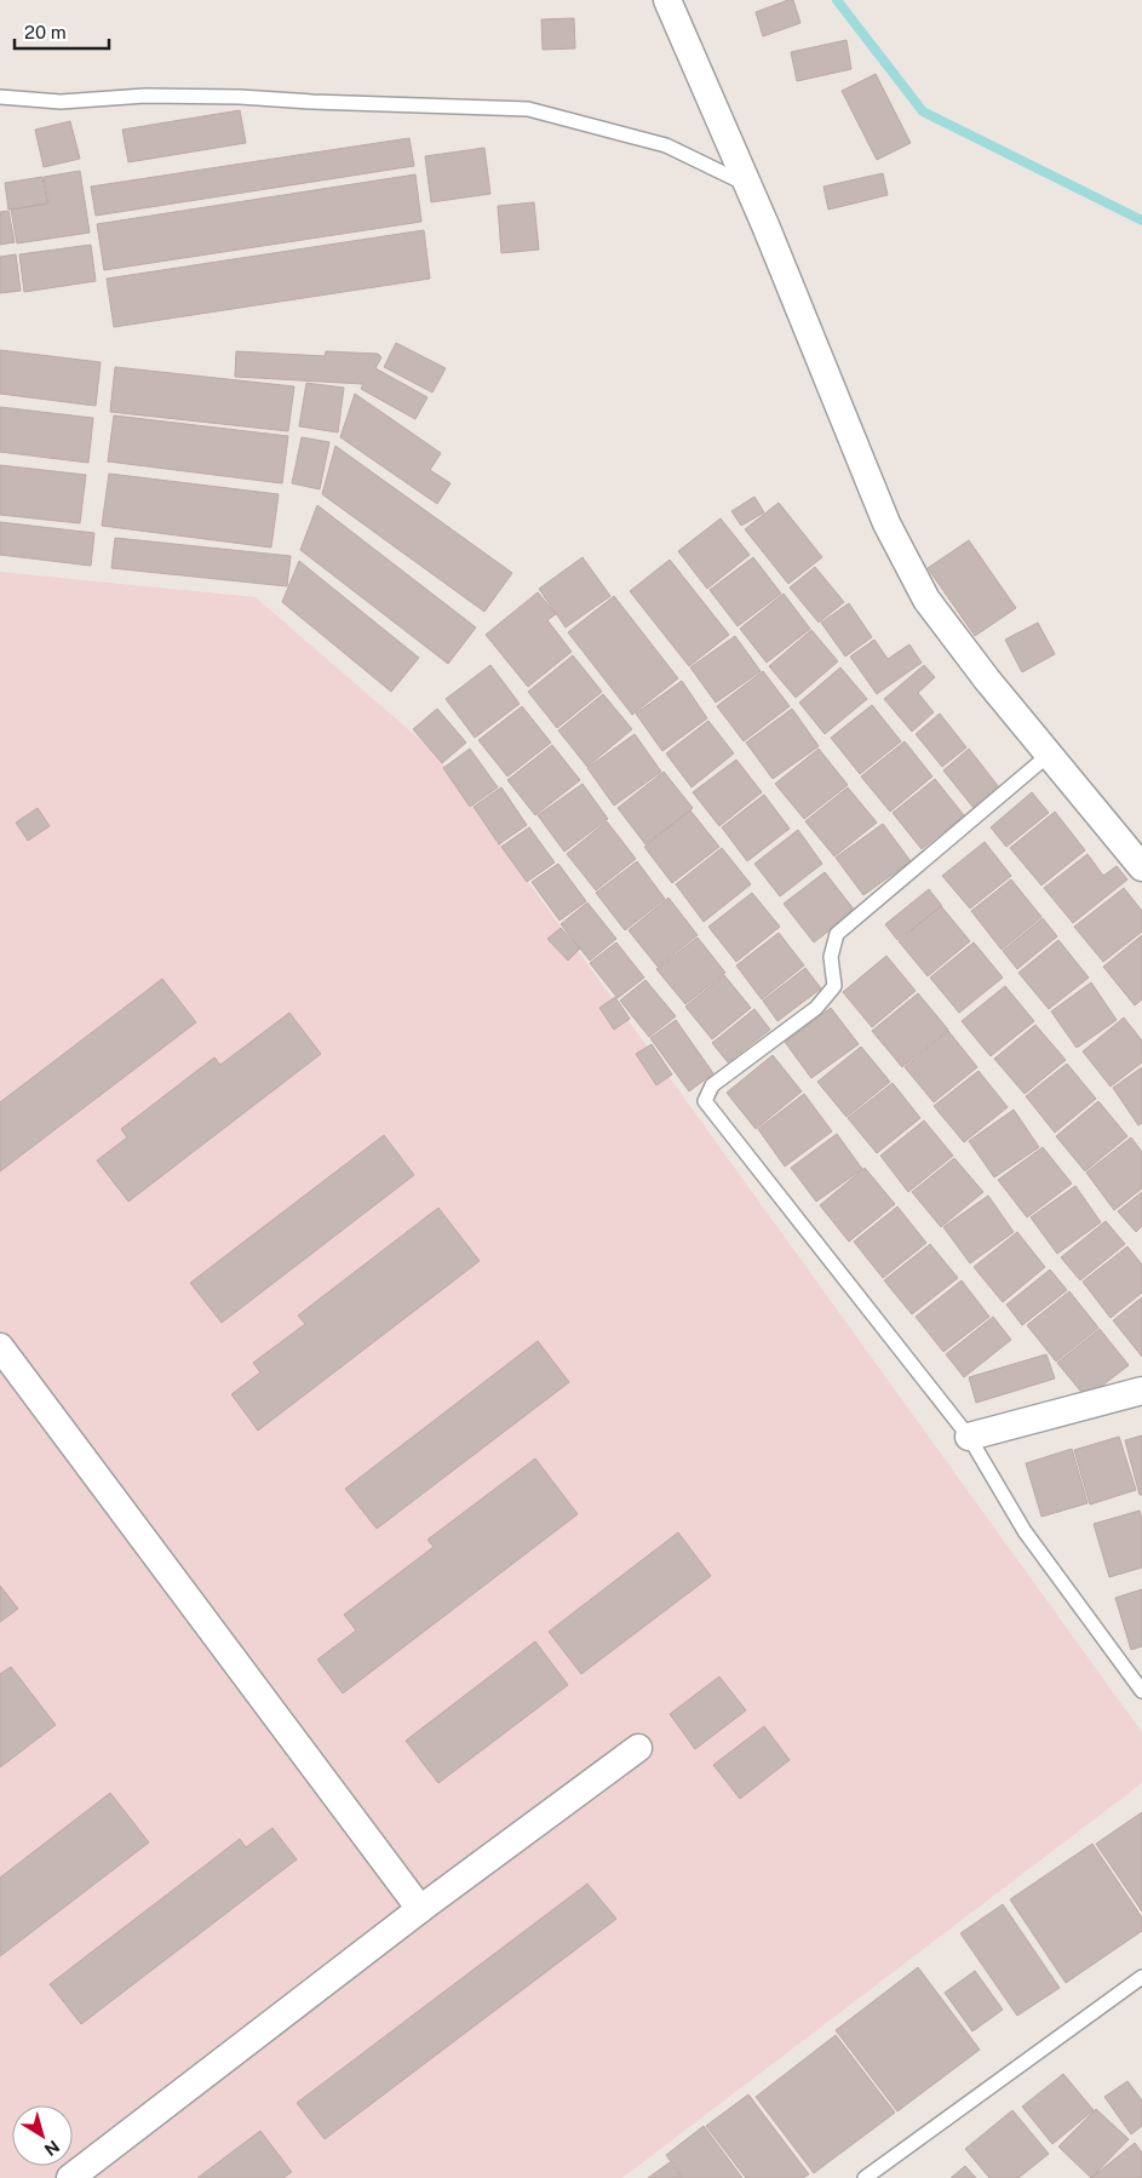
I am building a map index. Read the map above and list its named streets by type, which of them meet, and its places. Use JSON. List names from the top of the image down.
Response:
{
  "scale_bar": "20 m",
  "north": "bottom right"
}
